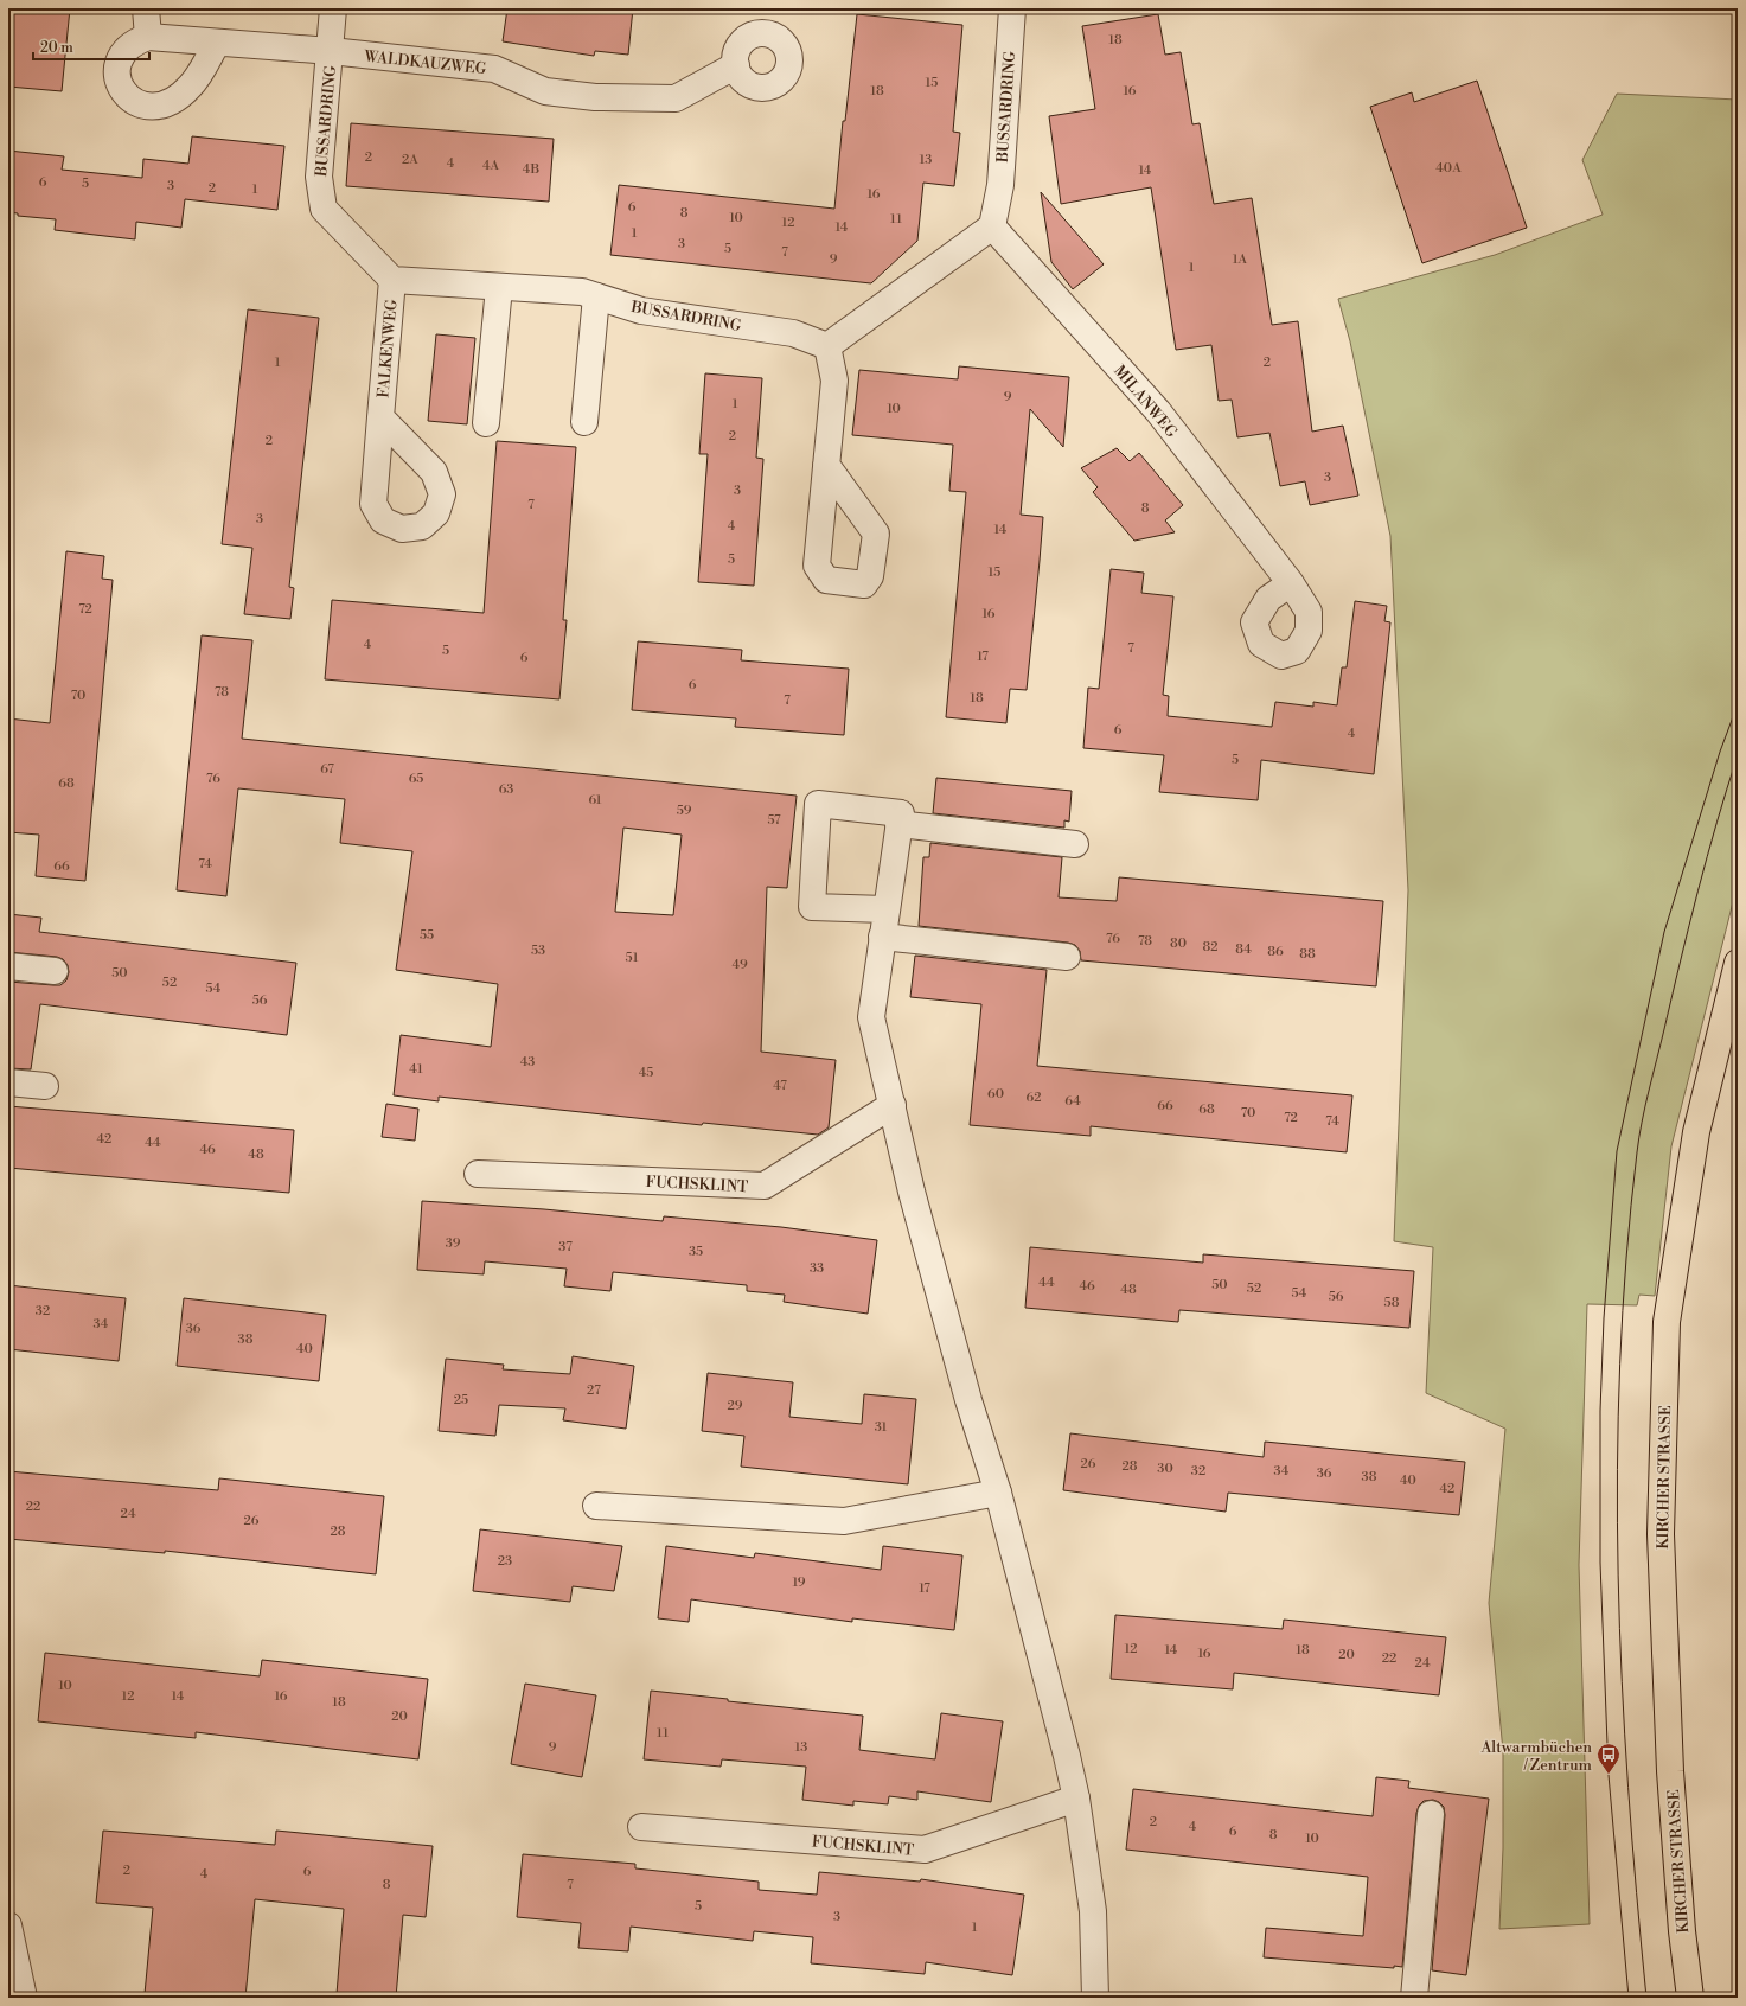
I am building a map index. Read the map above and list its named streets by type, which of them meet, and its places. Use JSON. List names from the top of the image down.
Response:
{
  "streets": {
    "main road": ["KIRCHER STRASSE"],
    "street": [
      "WALDKAUZWEG",
      "BUSSARDRING",
      "FALKENWEG",
      "MILANWEG",
      "FUCHSKLINT"
    ]
  },
  "crossings": [
    ["WALDKAUZWEG", "BUSSARDRING"],
    ["BUSSARDRING", "FALKENWEG"],
    ["BUSSARDRING", "MILANWEG"]
  ],
  "places": {
    "bus stop": ["Altwarmbüchen / Zentrum"]
  },
  "house_numbers": [
    "18",
    "15",
    "18",
    "16",
    "2",
    "2A",
    "13",
    "4",
    "4A",
    "40A",
    "4B",
    "14",
    "6",
    "5",
    "3",
    "2",
    "1",
    "16",
    "6",
    "8",
    "10",
    "11",
    "12",
    "14",
    "1",
    "3",
    "5",
    "7",
    "9",
    "1A",
    "1",
    "1",
    "2",
    "9",
    "1",
    "10",
    "2",
    "2",
    "3",
    "3",
    "7",
    "8",
    "3",
    "4",
    "14",
    "5",
    "15",
    "72",
    "16",
    "4",
    "7",
    "5",
    "17",
    "6",
    "6",
    "78",
    "70",
    "18",
    "7",
    "6",
    "4",
    "5",
    "67",
    "76",
    "65",
    "68",
    "63",
    "61",
    "59",
    "57",
    "74",
    "66",
    "55",
    "76",
    "78",
    "80",
    "82",
    "84",
    "53",
    "86",
    "88",
    "51",
    "49",
    "50",
    "52",
    "54",
    "56",
    "43",
    "41",
    "45",
    "47",
    "60",
    "62",
    "64",
    "66",
    "68",
    "70",
    "72",
    "74",
    "42",
    "44",
    "46",
    "48",
    "39",
    "37",
    "35",
    "33",
    "44",
    "50",
    "46",
    "52",
    "48",
    "54",
    "56",
    "58",
    "32",
    "34",
    "36",
    "38",
    "40",
    "27",
    "25",
    "29",
    "31",
    "26",
    "28",
    "30",
    "32",
    "34",
    "36",
    "38",
    "40",
    "42",
    "22",
    "24",
    "26",
    "28",
    "23",
    "19",
    "17",
    "12",
    "14",
    "18",
    "16",
    "20",
    "22",
    "24",
    "10",
    "12",
    "14",
    "16",
    "18",
    "20",
    "11",
    "9",
    "13",
    "2",
    "4",
    "6",
    "8",
    "10",
    "2",
    "6",
    "4",
    "8",
    "7",
    "5",
    "3",
    "1"
  ],
  "scale_bar": "20 m"
}
